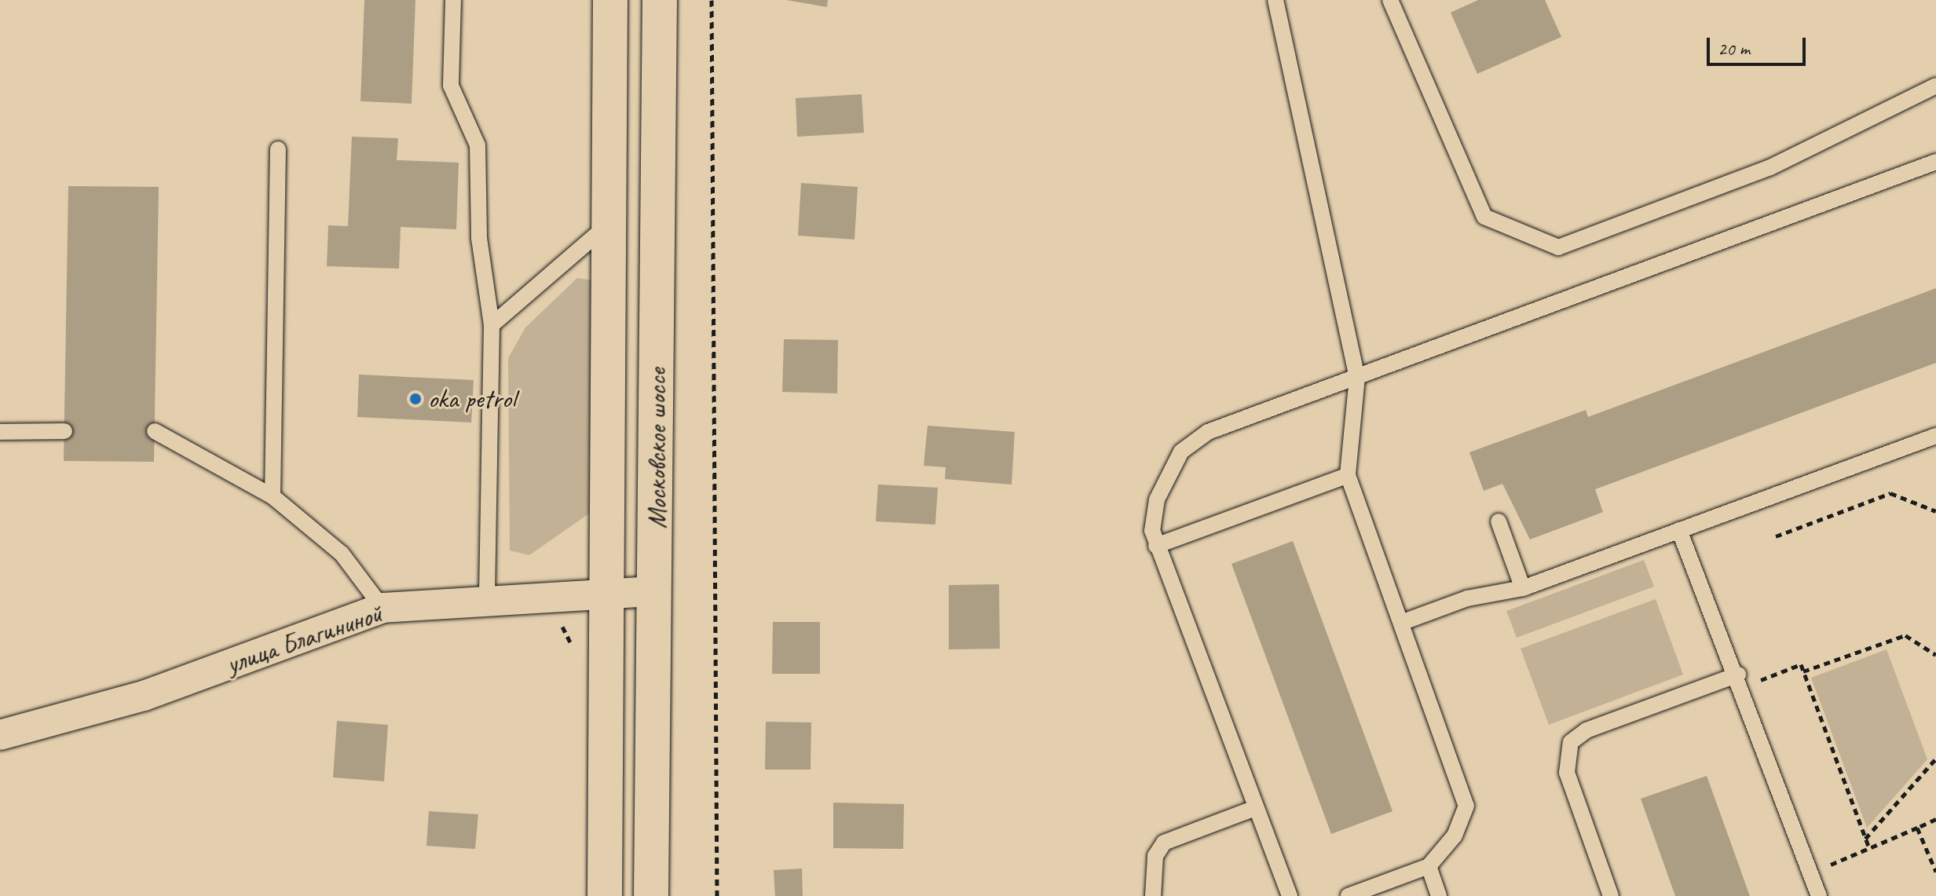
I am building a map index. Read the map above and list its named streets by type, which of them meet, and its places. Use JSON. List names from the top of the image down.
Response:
{
  "streets": {
    "main road": ["Московское шоссе"],
    "street": ["улица Благининой"]
  },
  "crossings": [
    ["Московское шоссе", "улица Благининой"]
  ],
  "places": ["oka petrol"],
  "scale_bar": "20 m"
}
